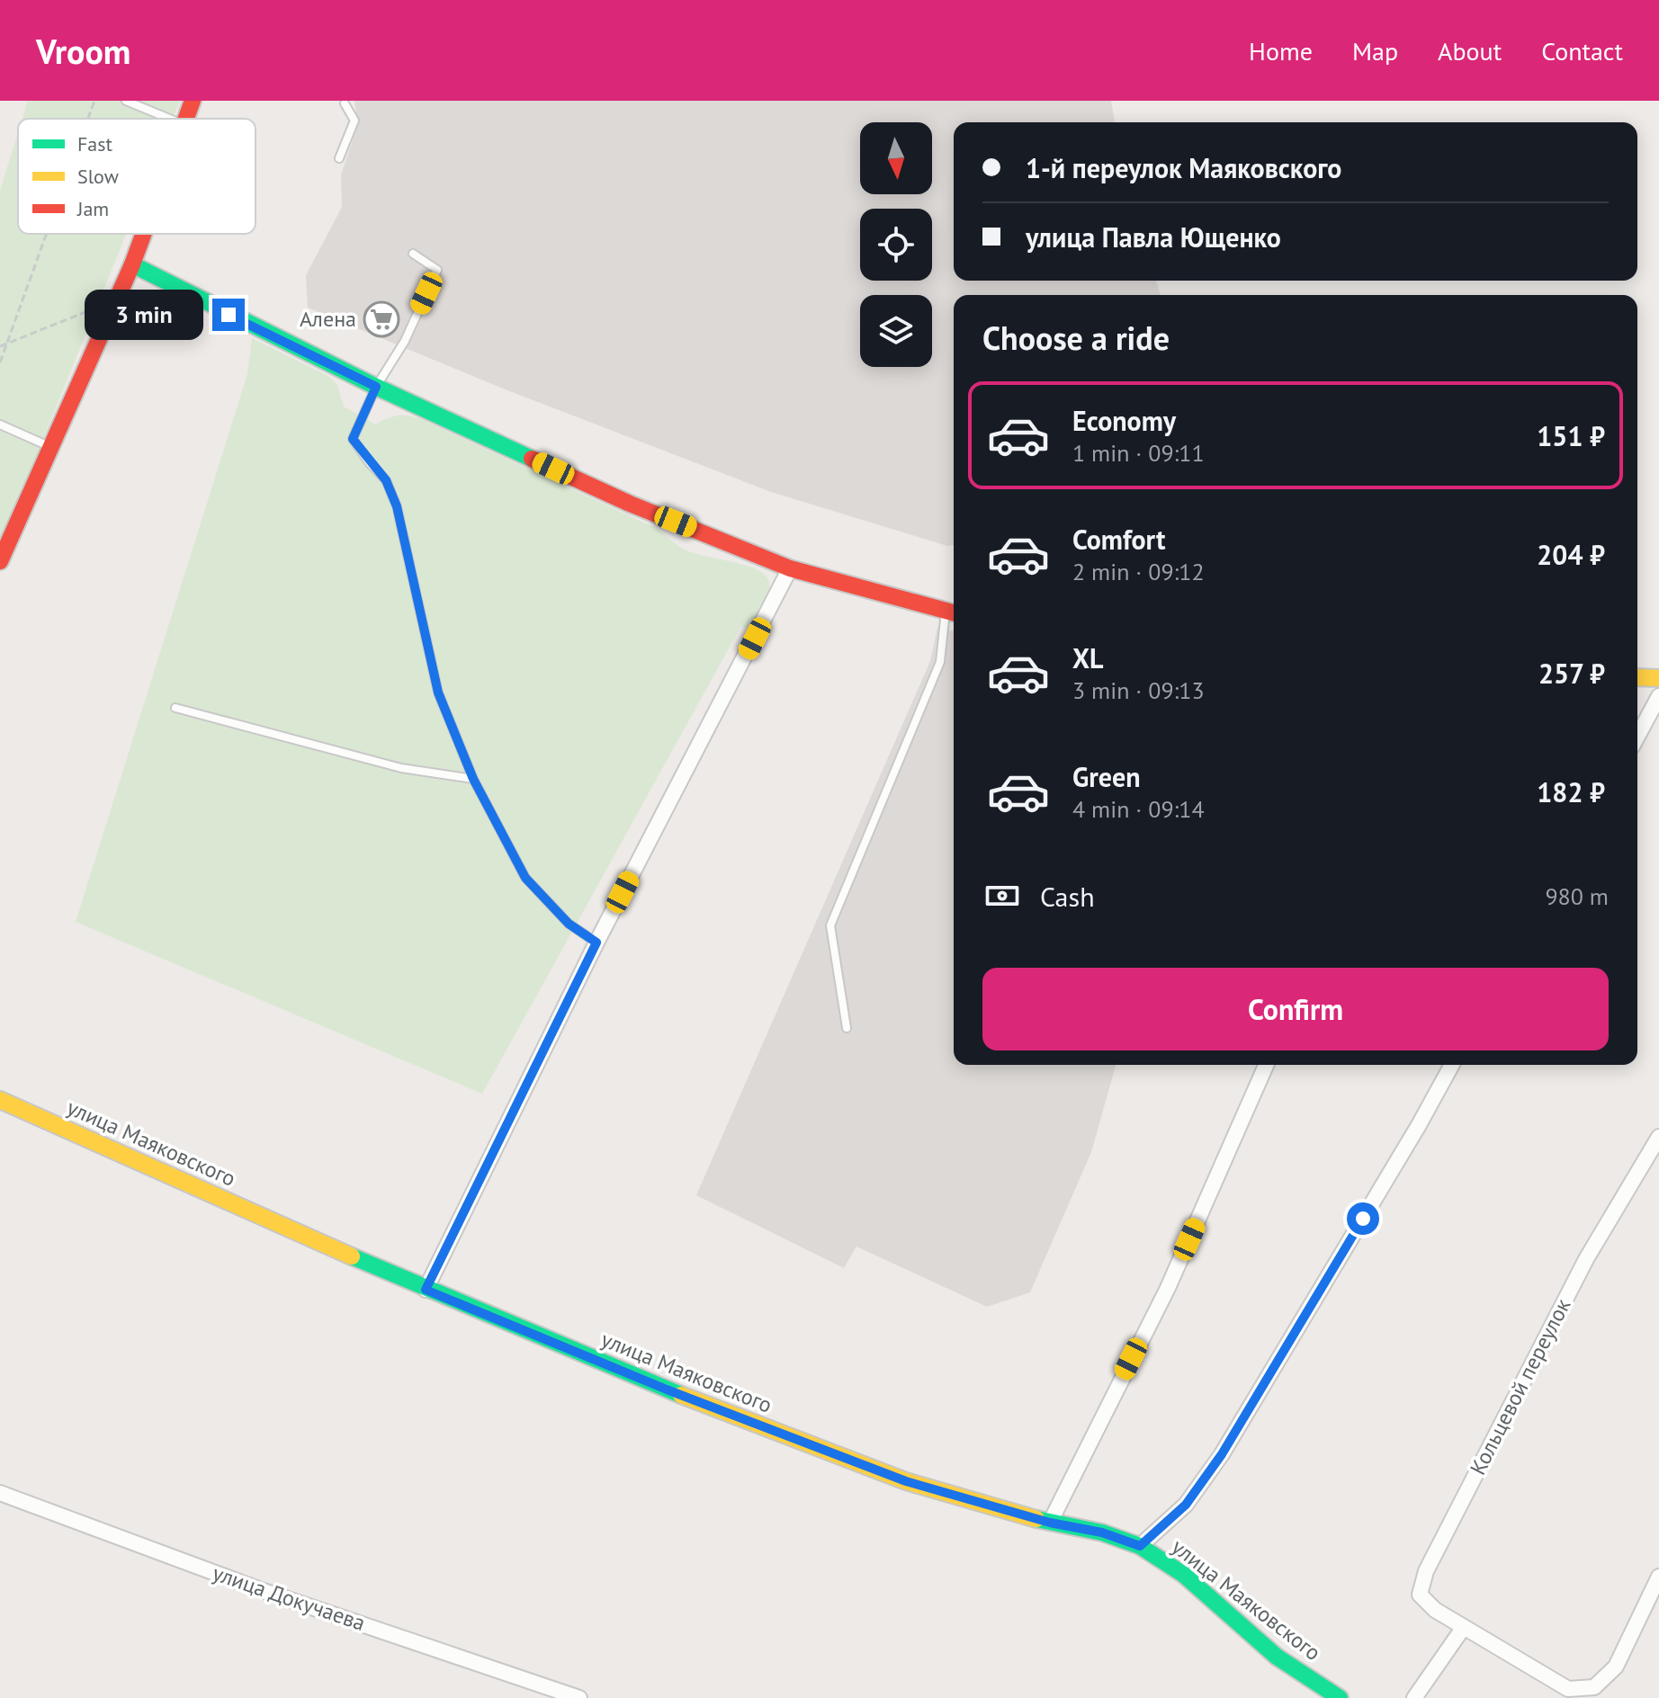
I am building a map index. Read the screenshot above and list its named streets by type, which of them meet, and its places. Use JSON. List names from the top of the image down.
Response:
{
  "streets": {
    "street": ["улица Маяковского", "Кольцевой переулок", "улица Докучаева"]
  },
  "places": {
    "supermarket": ["Алена"]
  },
  "legend": ["Fast", "Slow", "Jam"],
  "north": "bottom",
  "page": {
    "header": "Vroom",
    "nav": [
      "Home",
      "Map",
      "About",
      "Contact"
    ],
    "banner": ["1-й переулок Маяковского", "улица Павла Ющенко"],
    "bubble": "3 min",
    "heading": "Choose a ride",
    "list": [
      {
        "name": "Economy",
        "note": "1 min · 09:11",
        "value": "151 ₽"
      },
      {
        "name": "Comfort",
        "note": "2 min · 09:12",
        "value": "204 ₽"
      },
      {
        "name": "XL",
        "note": "3 min · 09:13",
        "value": "257 ₽"
      },
      {
        "name": "Green",
        "note": "4 min · 09:14",
        "value": "182 ₽"
      }
    ],
    "pay": ["Cash", "980 m"],
    "buttons": "Confirm"
  }
}
